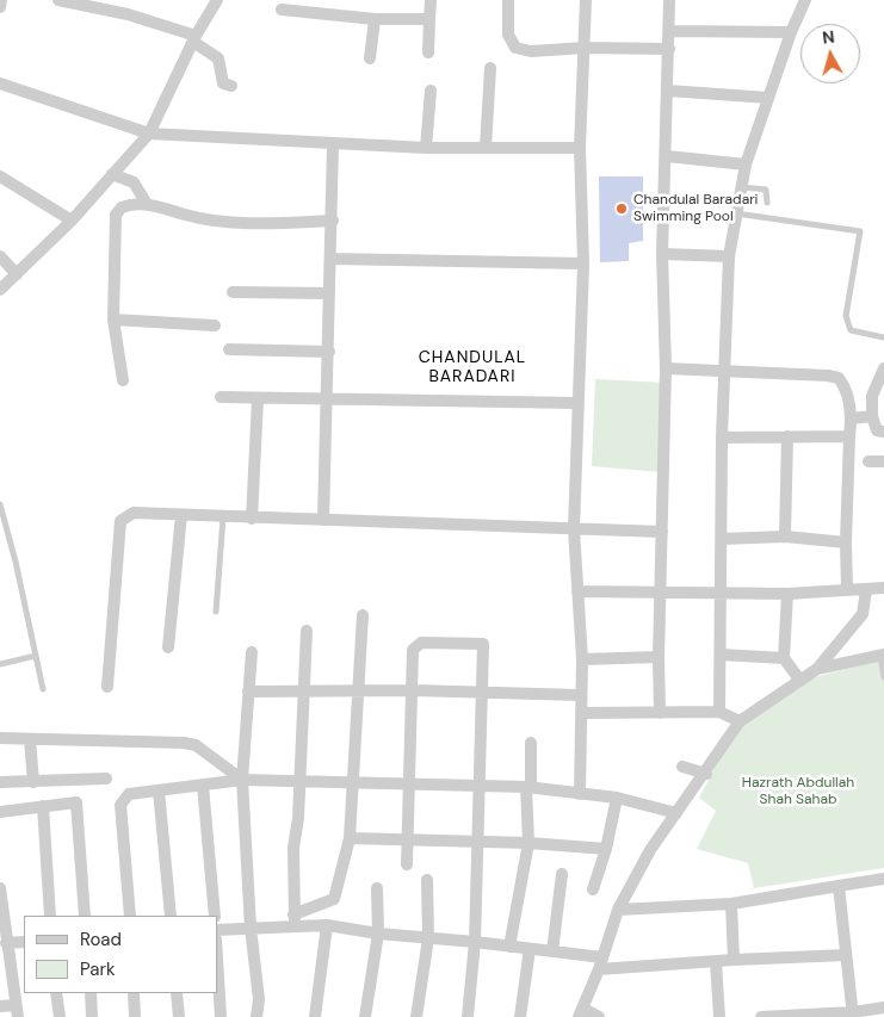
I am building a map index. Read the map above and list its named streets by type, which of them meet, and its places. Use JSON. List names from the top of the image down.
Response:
{
  "districts": ["CHANDULAL BARADARI"],
  "parks": ["Hazrath Abdullah Shah Sahab"],
  "places": ["Chandulal Baradari Swimming Pool"],
  "legend": ["Road", "Park"],
  "north": "top"
}
